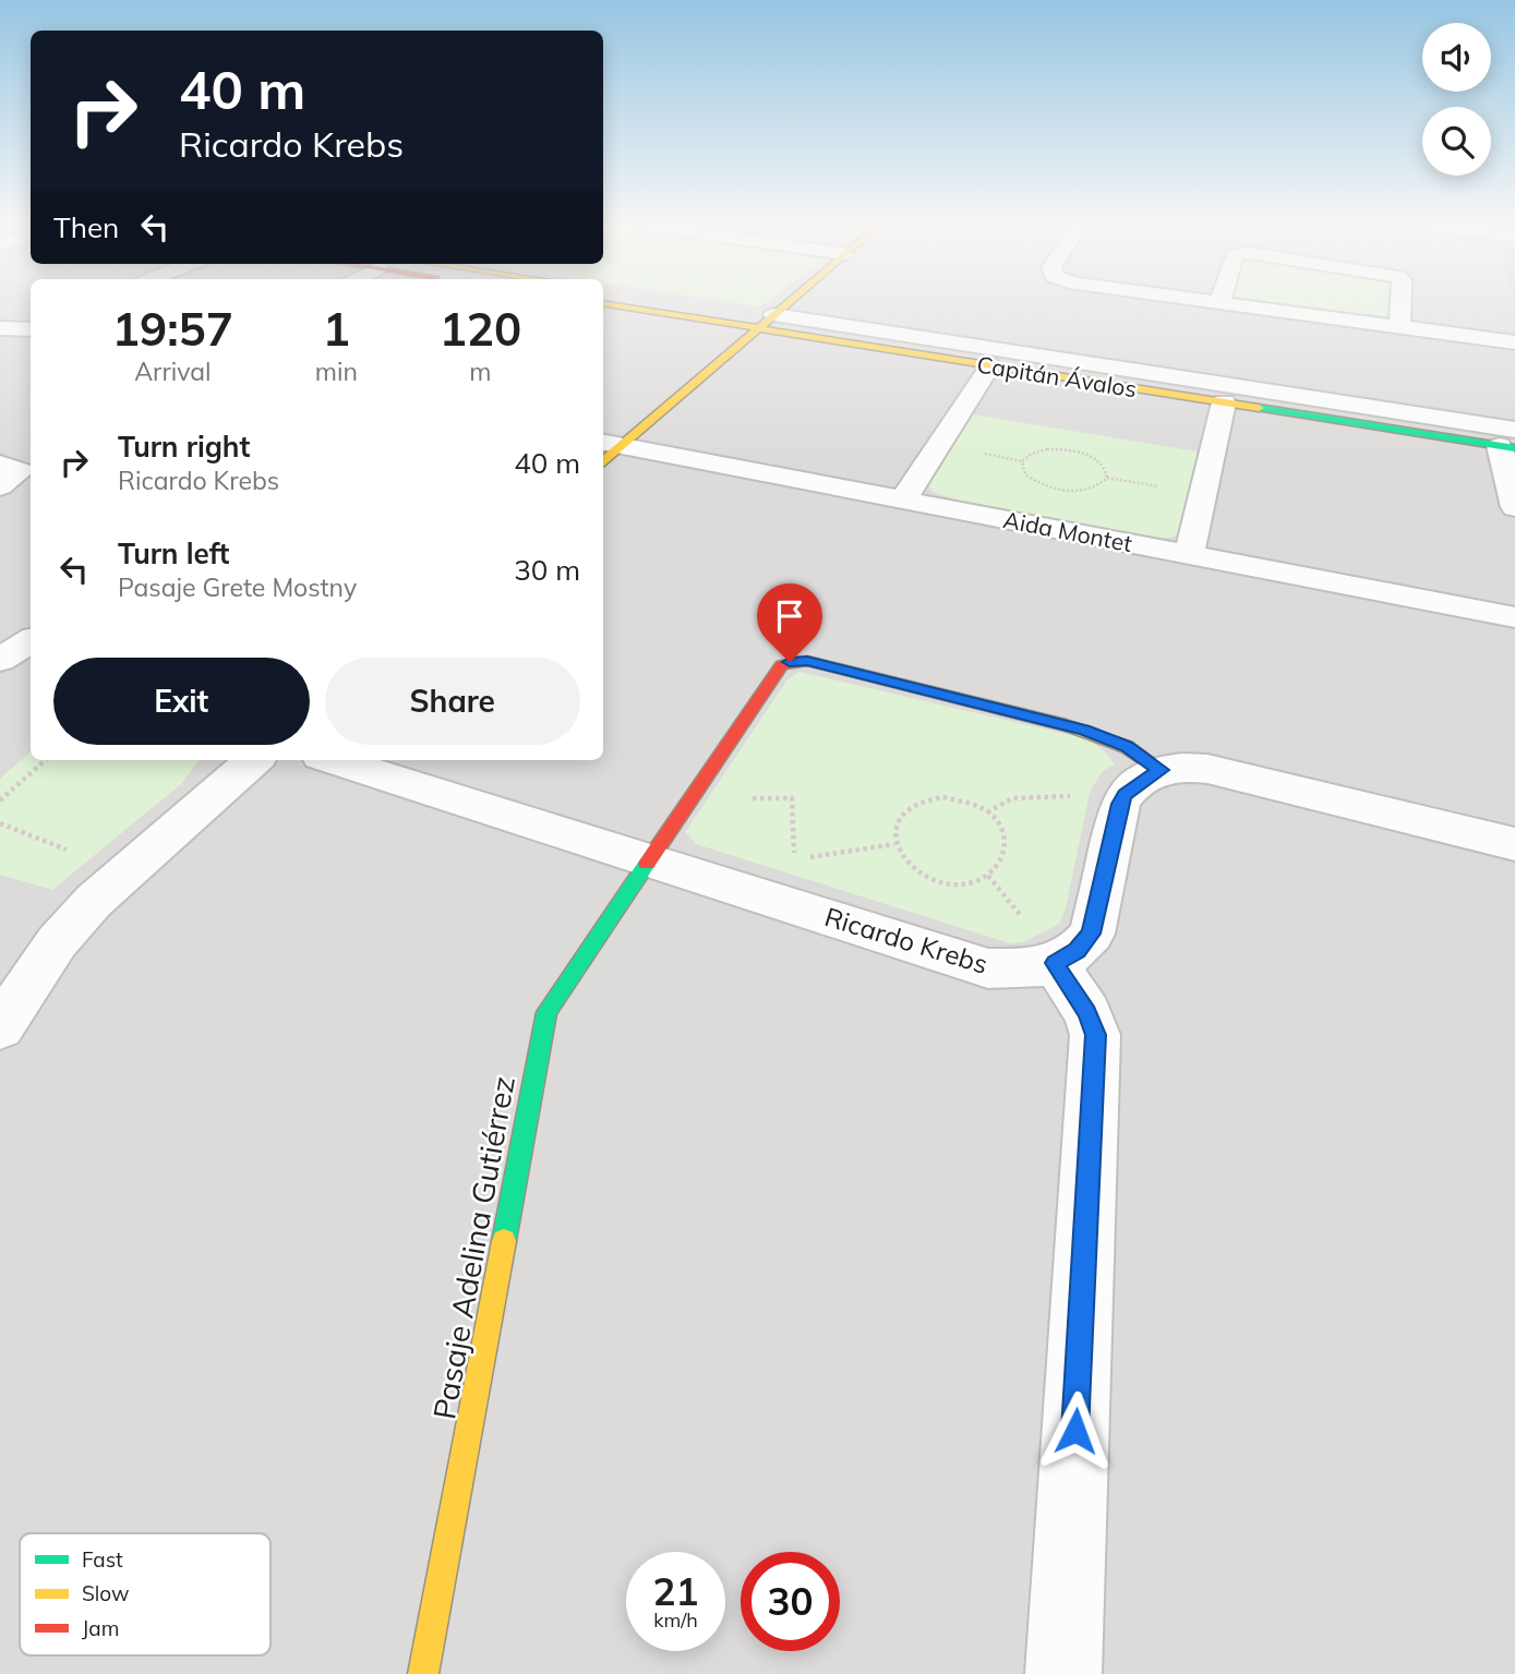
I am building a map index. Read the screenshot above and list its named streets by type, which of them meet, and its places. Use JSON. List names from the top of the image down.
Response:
{
  "streets": {
    "street": [
      "Capitán Ávalos",
      "Aida Montet",
      "Ricardo Krebs",
      "Pasaje Adelina Gutiérrez"
    ]
  },
  "crossings": [
    ["Ricardo Krebs", "Pasaje Adelina Gutiérrez"]
  ],
  "legend": ["Fast", "Slow", "Jam"],
  "page": {
    "turn": ["40 m", "Ricardo Krebs"],
    "then": "Then",
    "eta": [
      "19:57",
      "Arrival",
      "1",
      "min",
      "120",
      "m"
    ],
    "list": [
      {
        "name": "Turn right",
        "note": "Ricardo Krebs",
        "value": "40 m"
      },
      {
        "name": "Turn left",
        "note": "Pasaje Grete Mostny",
        "value": "30 m"
      }
    ],
    "buttons": ["Exit", "Share"],
    "speed": "21 km/h",
    "limit": "30"
  }
}
